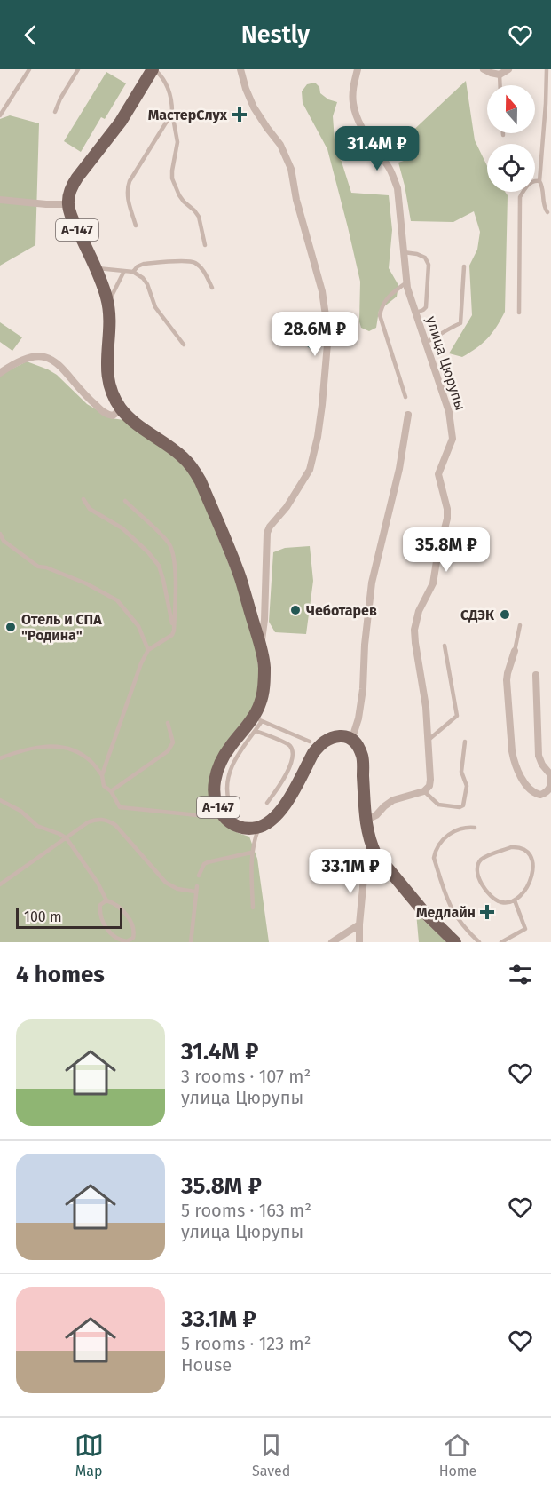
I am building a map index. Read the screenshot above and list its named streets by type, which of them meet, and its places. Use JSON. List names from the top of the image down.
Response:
{
  "streets": {
    "main road": ["А-147"],
    "street": ["улица Цюрупы"]
  },
  "places": {
    "health": ["МастерСлух", "Медлайн"],
    "other": ["Чеботарев", "СДЭК", "Отель и СПА \"Родина\""]
  },
  "scale_bar": "100 m",
  "north": "top",
  "page": {
    "header": "Nestly",
    "price": [
      "31.4M ₽",
      "28.6M ₽",
      "35.8M ₽",
      "33.1M ₽"
    ],
    "scale": "100 m",
    "heading": "4 homes",
    "list": [
      {
        "name": "31.4M ₽",
        "note": "3 rooms · 107 m² · улица Цюрупы"
      },
      {
        "name": "35.8M ₽",
        "note": "5 rooms · 163 m² · улица Цюрупы"
      },
      {
        "name": "33.1M ₽",
        "note": "5 rooms · 123 m² · House"
      }
    ],
    "tabs": ["Map", "Saved", "Home"]
  }
}
